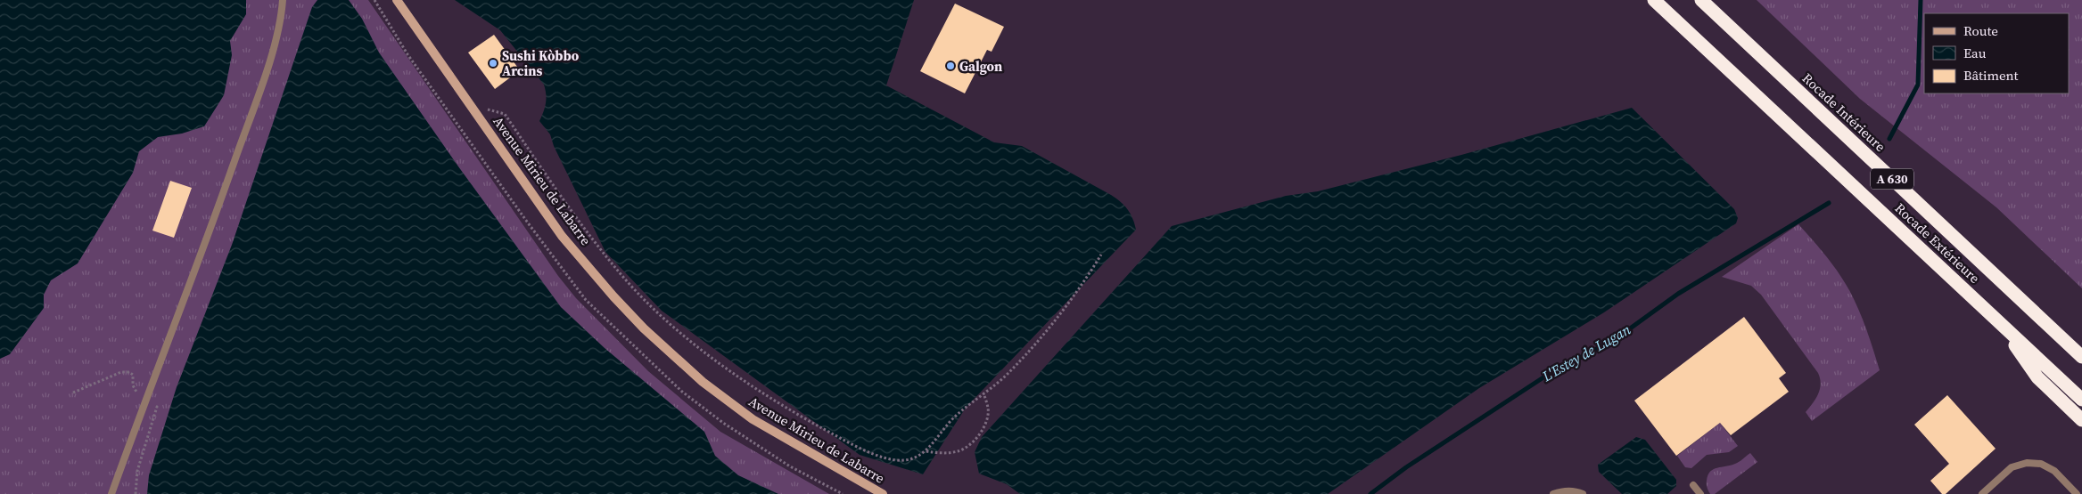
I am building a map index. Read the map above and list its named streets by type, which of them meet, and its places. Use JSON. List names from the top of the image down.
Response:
{
  "streets": {
    "highway": ["Rocade Intérieure", "A 630", "Rocade Extérieure"],
    "main road": ["Avenue Mirieu de Labarre"]
  },
  "water": ["L'Estey de Lugan"],
  "places": ["Sushi Kòbbo Arcins", "Galgon"],
  "legend": ["Route", "Eau", "Bâtiment"]
}
